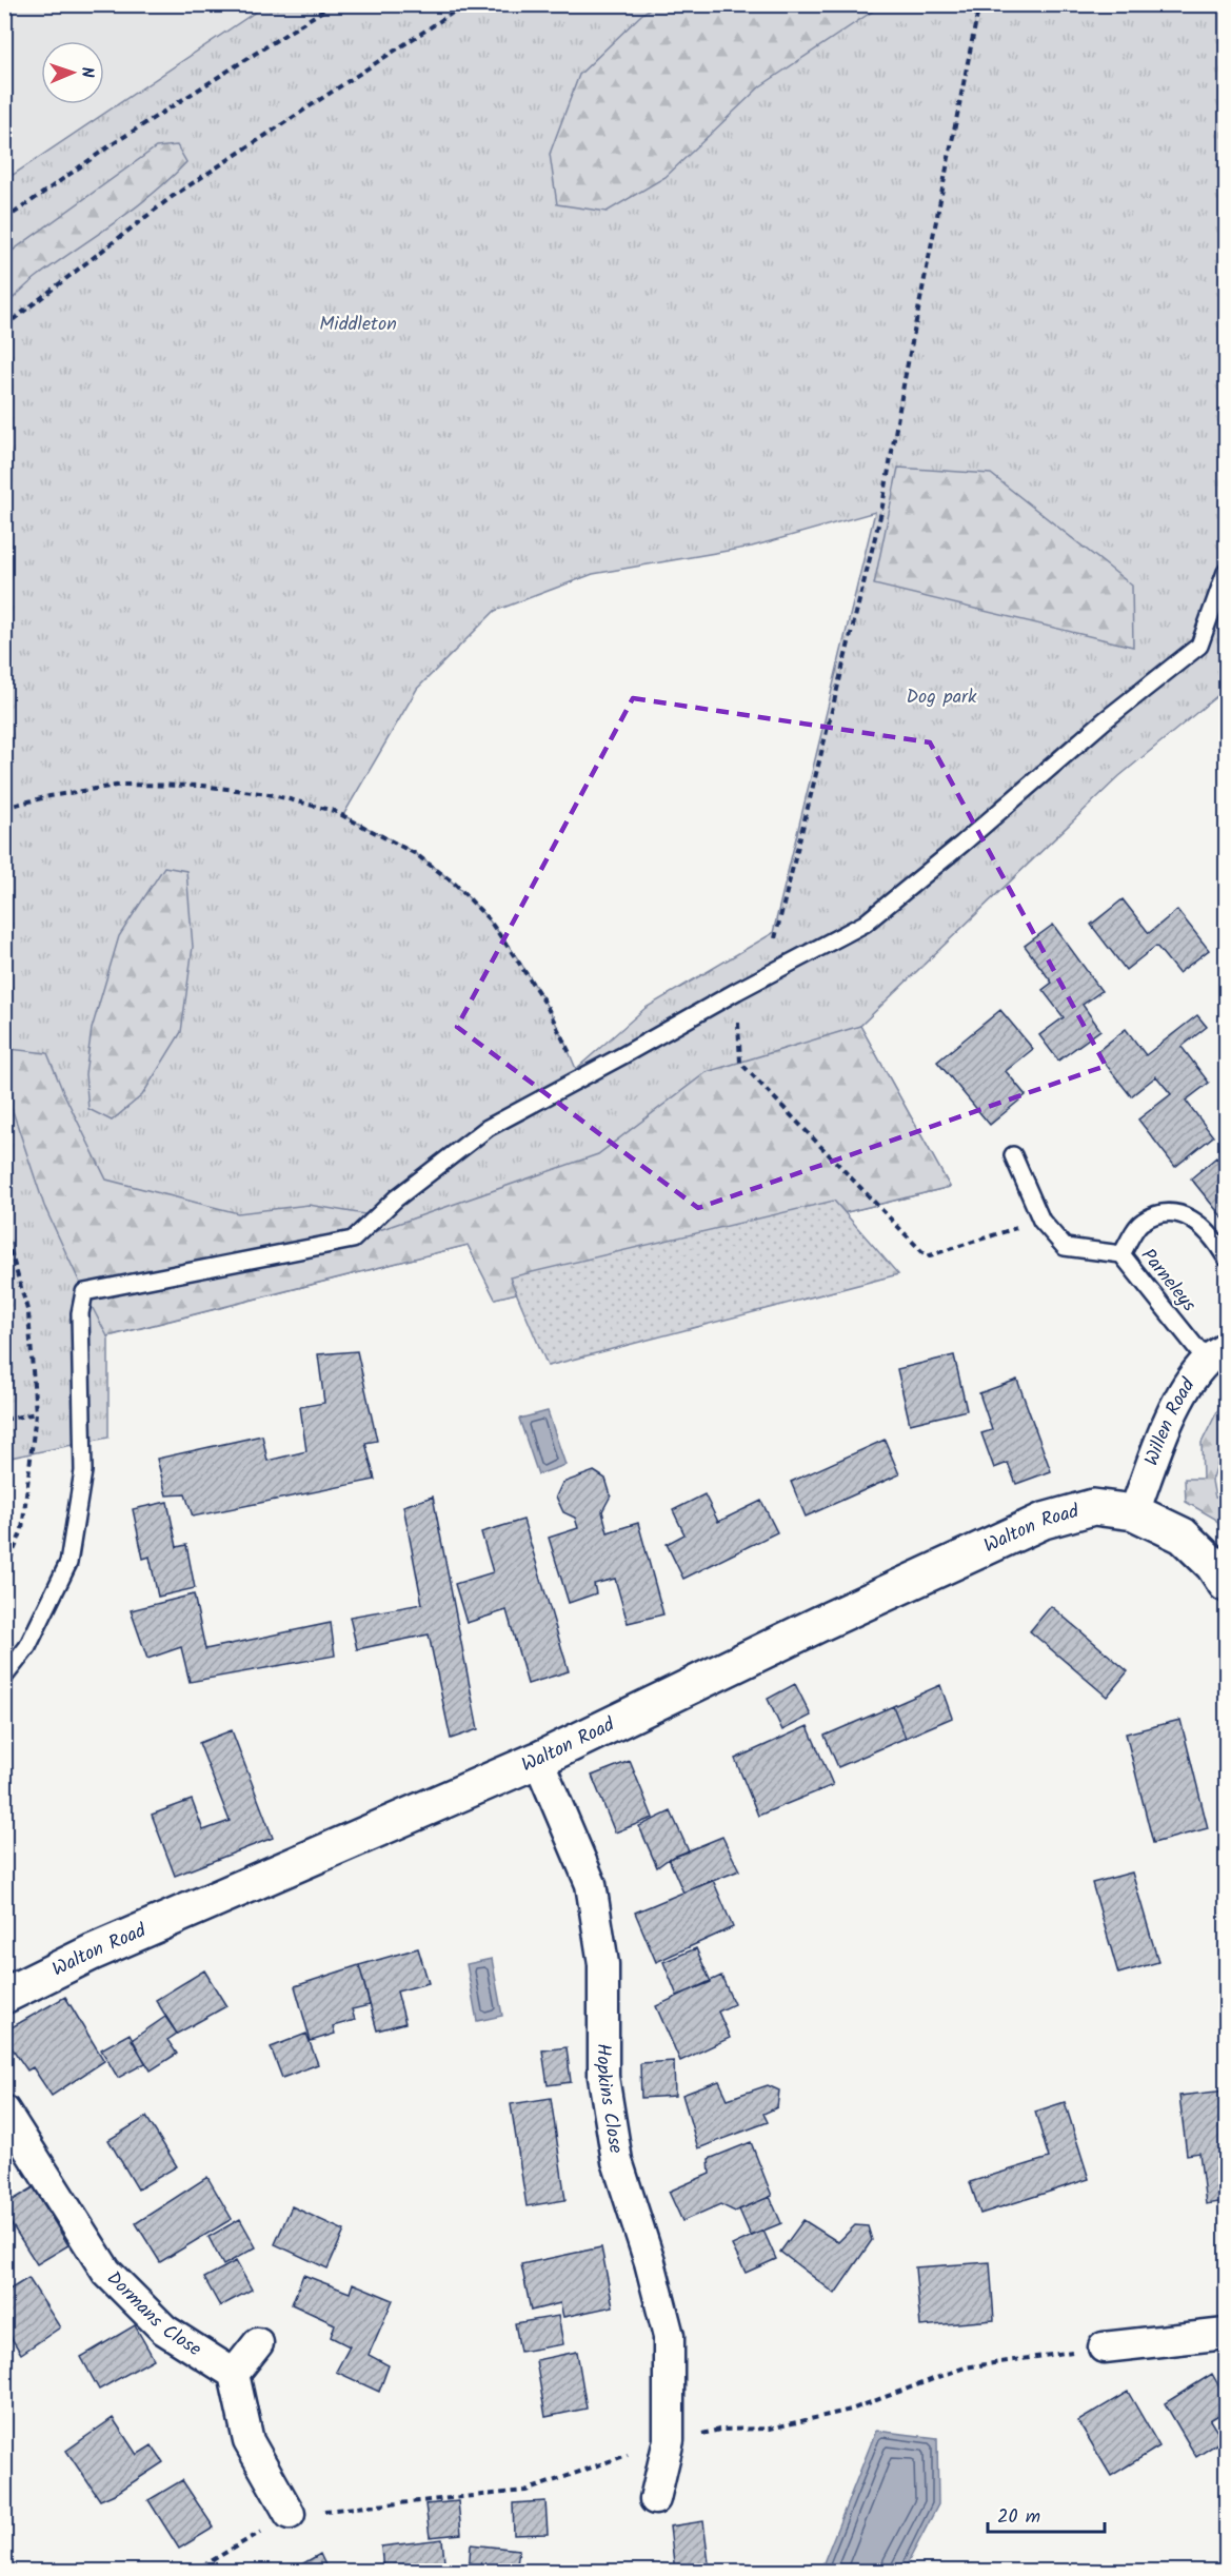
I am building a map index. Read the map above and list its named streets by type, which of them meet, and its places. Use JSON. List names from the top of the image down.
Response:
{
  "streets": {
    "street": [
      "Willen Road",
      "Walton Road",
      "Hopkins Close",
      "Dormans Close"
    ],
    "lane": ["Parneleys"]
  },
  "crossings": [
    ["Parneleys", "Willen Road"],
    ["Willen Road", "Walton Road"],
    ["Walton Road", "Hopkins Close"]
  ],
  "parks": ["Middleton", "Dog park"],
  "scale_bar": "20 m",
  "north": "right"
}
